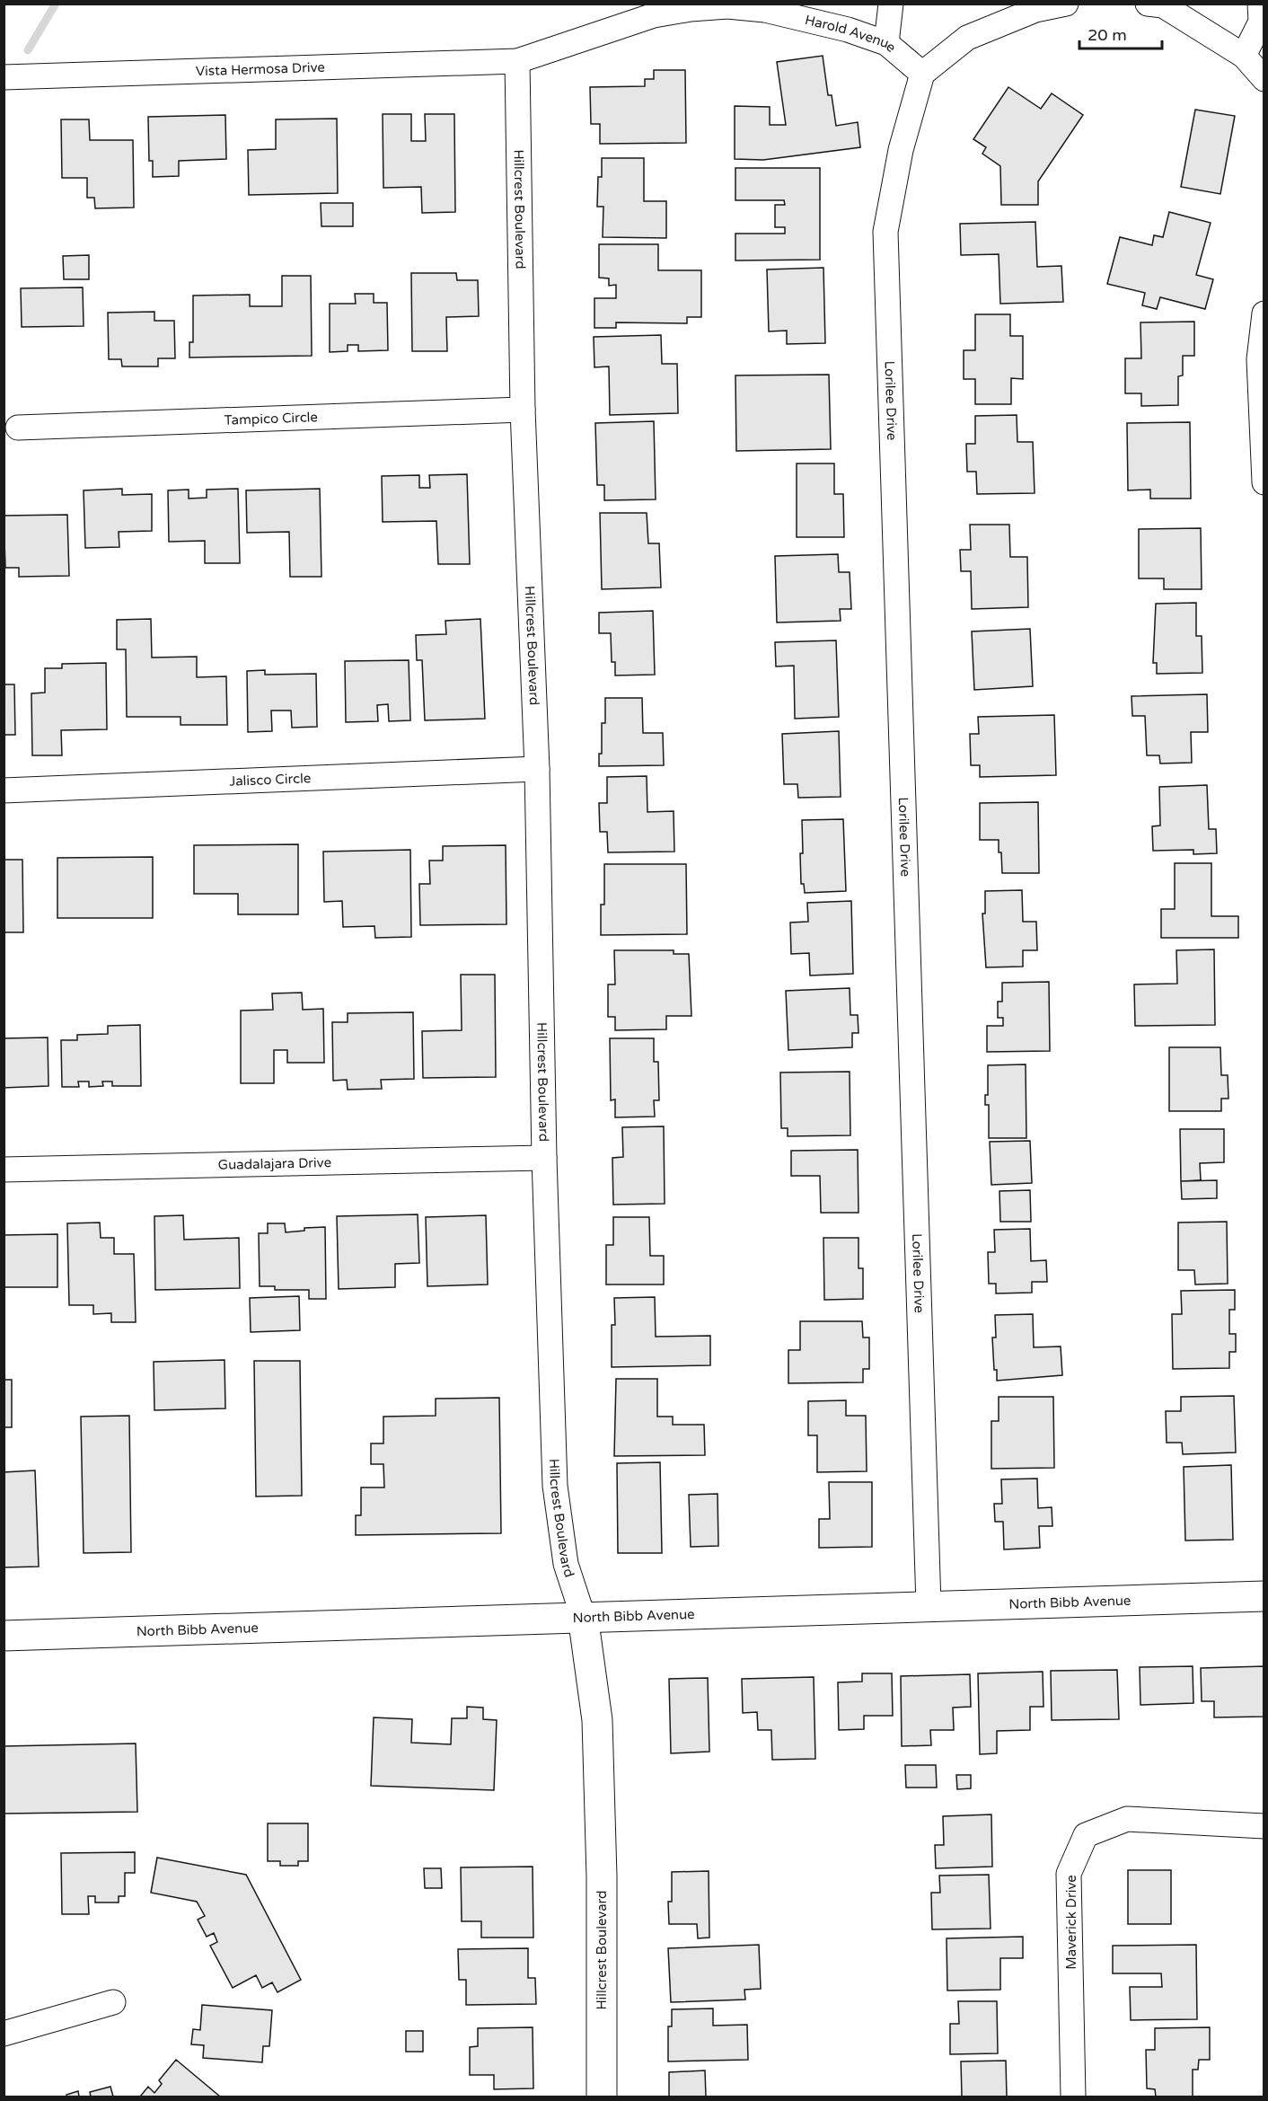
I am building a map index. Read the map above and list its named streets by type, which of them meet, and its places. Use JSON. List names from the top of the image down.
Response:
{
  "streets": {
    "main road": ["Hillcrest Boulevard", "North Bibb Avenue"],
    "street": [
      "Harold Avenue",
      "Vista Hermosa Drive",
      "Lorilee Drive",
      "Tampico Circle",
      "Jalisco Circle",
      "Guadalajara Drive",
      "Maverick Drive"
    ]
  },
  "crossings": [
    ["Harold Avenue", "Vista Hermosa Drive"],
    ["Harold Avenue", "Hillcrest Boulevard"],
    ["Harold Avenue", "Lorilee Drive"],
    ["Vista Hermosa Drive", "Hillcrest Boulevard"],
    ["Hillcrest Boulevard", "Tampico Circle"],
    ["Hillcrest Boulevard", "Jalisco Circle"],
    ["Hillcrest Boulevard", "Guadalajara Drive"],
    ["Hillcrest Boulevard", "North Bibb Avenue"],
    ["Lorilee Drive", "North Bibb Avenue"]
  ],
  "scale_bar": "20 m"
}
